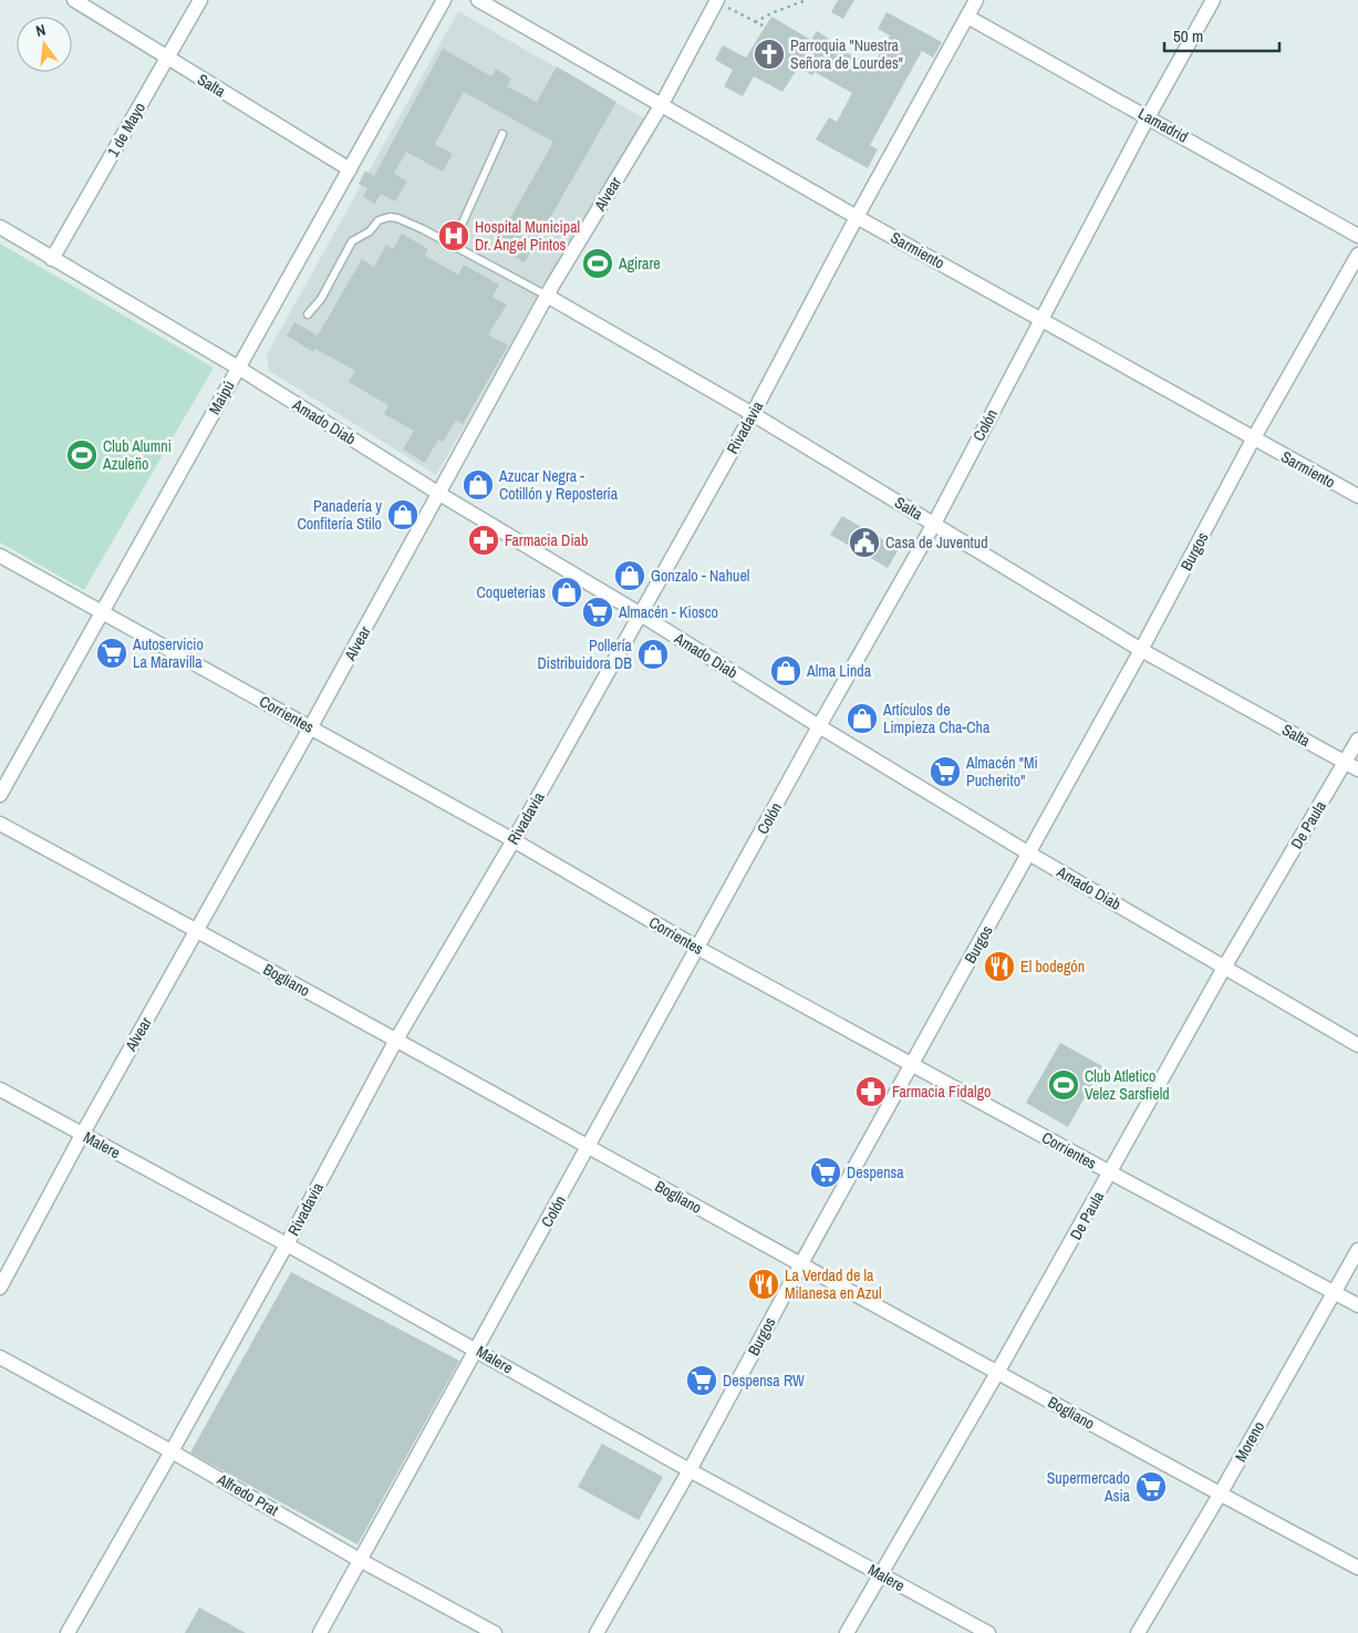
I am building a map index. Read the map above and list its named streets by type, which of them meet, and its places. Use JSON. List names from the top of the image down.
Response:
{
  "streets": {
    "street": [
      "Salta",
      "Lamadrid",
      "1 de Mayo",
      "Alvear",
      "Sarmiento",
      "Maipú",
      "Amado Diab",
      "Colón",
      "Rivadavia",
      "Burgos",
      "Corrientes",
      "De Paula",
      "Bogliano",
      "Malere",
      "Moreno",
      "Alfredo Prat"
    ]
  },
  "crossings": [
    ["Salta", "1 de Mayo"],
    ["Salta", "Alvear"],
    ["Salta", "Maipú"],
    ["Salta", "Colón"],
    ["Salta", "Rivadavia"],
    ["Salta", "Burgos"],
    ["Salta", "De Paula"],
    ["Lamadrid", "Colón"],
    ["Lamadrid", "Rivadavia"],
    ["1 de Mayo", "Amado Diab"],
    ["Alvear", "Sarmiento"],
    ["Alvear", "Amado Diab"],
    ["Alvear", "Corrientes"],
    ["Alvear", "Bogliano"],
    ["Alvear", "Malere"],
    ["Sarmiento", "Colón"],
    ["Sarmiento", "Rivadavia"],
    ["Sarmiento", "Burgos"],
    ["Maipú", "Amado Diab"],
    ["Maipú", "Corrientes"],
    ["Amado Diab", "Colón"],
    ["Amado Diab", "Rivadavia"],
    ["Amado Diab", "Burgos"],
    ["Amado Diab", "De Paula"],
    ["Colón", "Corrientes"],
    ["Colón", "Bogliano"],
    ["Colón", "Malere"],
    ["Colón", "Alfredo Prat"],
    ["Rivadavia", "Corrientes"],
    ["Rivadavia", "Bogliano"],
    ["Rivadavia", "Malere"],
    ["Rivadavia", "Alfredo Prat"],
    ["Burgos", "Corrientes"],
    ["Burgos", "Bogliano"],
    ["Burgos", "Malere"],
    ["Corrientes", "De Paula"],
    ["Corrientes", "Moreno"],
    ["De Paula", "Bogliano"],
    ["De Paula", "Malere"],
    ["Bogliano", "Moreno"]
  ],
  "places": {
    "church": ["Parroquia \"Nuestra Señora de Lourdes\""],
    "hospital": ["Hospital Municipal Dr. Ángel Pintos"],
    "sports": ["Agirare", "Club Alumni Azuleño", "Club Atletico Velez Sarsfield"],
    "shop": [
      "Azucar Negra - Cotillón y Repostería",
      "Panadería y Confitería Stilo",
      "Gonzalo - Nahuel",
      "Coqueterias",
      "Pollería Distribuidora DB",
      "Alma Linda",
      "Artículos de Limpieza Cha-Cha"
    ],
    "pharmacy": ["Farmacia Diab", "Farmacia Fidalgo"],
    "public building": ["Casa de Juventud"],
    "supermarket": [
      "Almacén - Kiosco",
      "Autoservicio La Maravilla",
      "Almacén \"Mi Pucherito\"",
      "Despensa",
      "Despensa RW",
      "Supermercado Asia"
    ],
    "restaurant": ["El bodegón", "La Verdad de la Milanesa en Azul"]
  },
  "scale_bar": "50 m",
  "north": "top"
}
